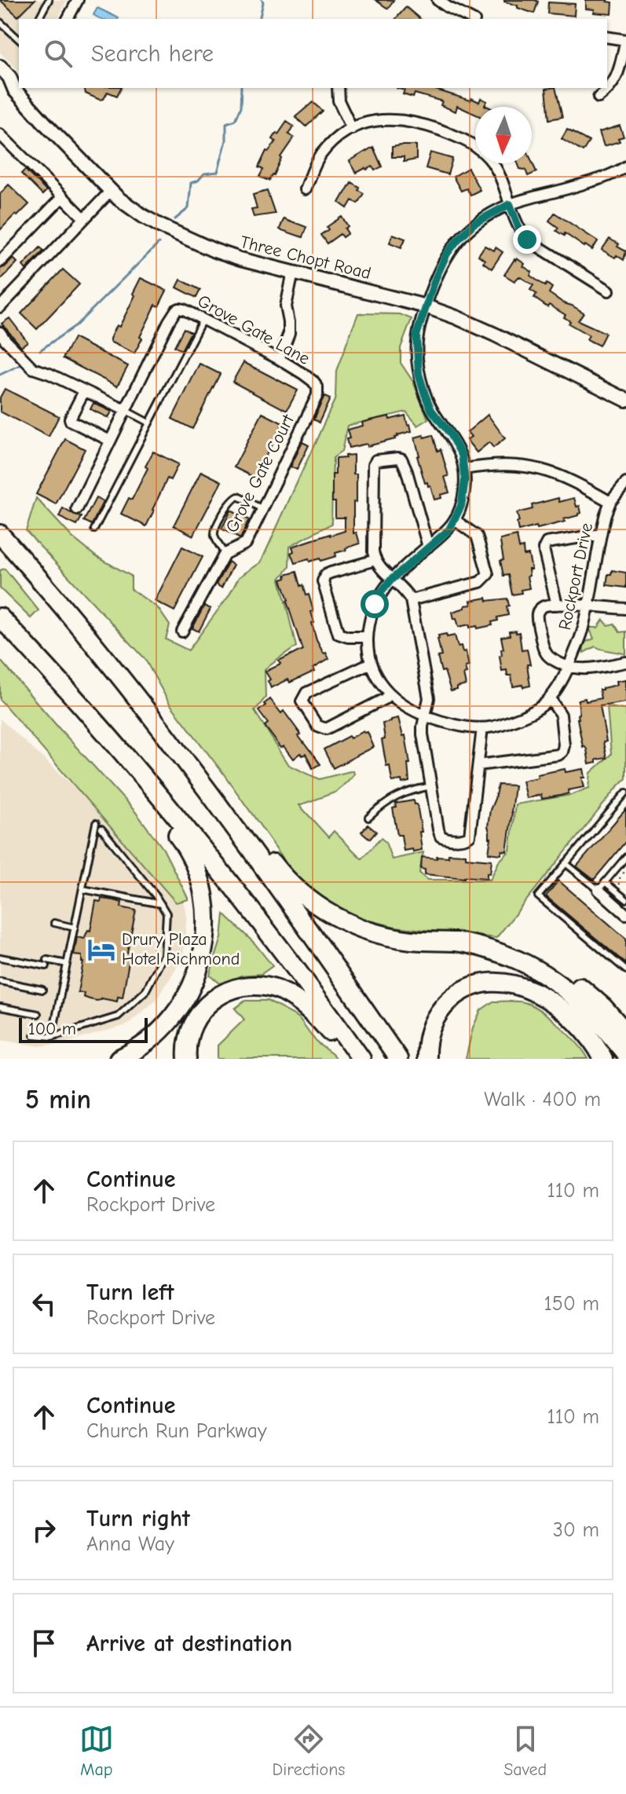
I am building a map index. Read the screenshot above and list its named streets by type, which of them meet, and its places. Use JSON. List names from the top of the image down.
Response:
{
  "streets": {
    "main road": ["Three Chopt Road"],
    "street": ["Grove Gate Lane", "Grove Gate Court", "Rockport Drive"]
  },
  "crossings": [
    ["Three Chopt Road", "Rockport Drive"],
    ["Grove Gate Lane", "Grove Gate Court"]
  ],
  "places": {
    "hotel": ["Drury Plaza Hotel Richmond"]
  },
  "scale_bar": "100 m",
  "north": "bottom",
  "page": {
    "search": "Search here",
    "scale": "100 m",
    "heading": ["5 min", "Walk · 400 m"],
    "list": [
      ["Continue", "Rockport Drive", "110 m"],
      ["Turn left", "Rockport Drive", "150 m"],
      ["Continue", "Church Run Parkway", "110 m"],
      ["Turn right", "Anna Way", "30 m"],
      "Arrive at destination"
    ],
    "nav": ["Map", "Directions", "Saved"]
  }
}
